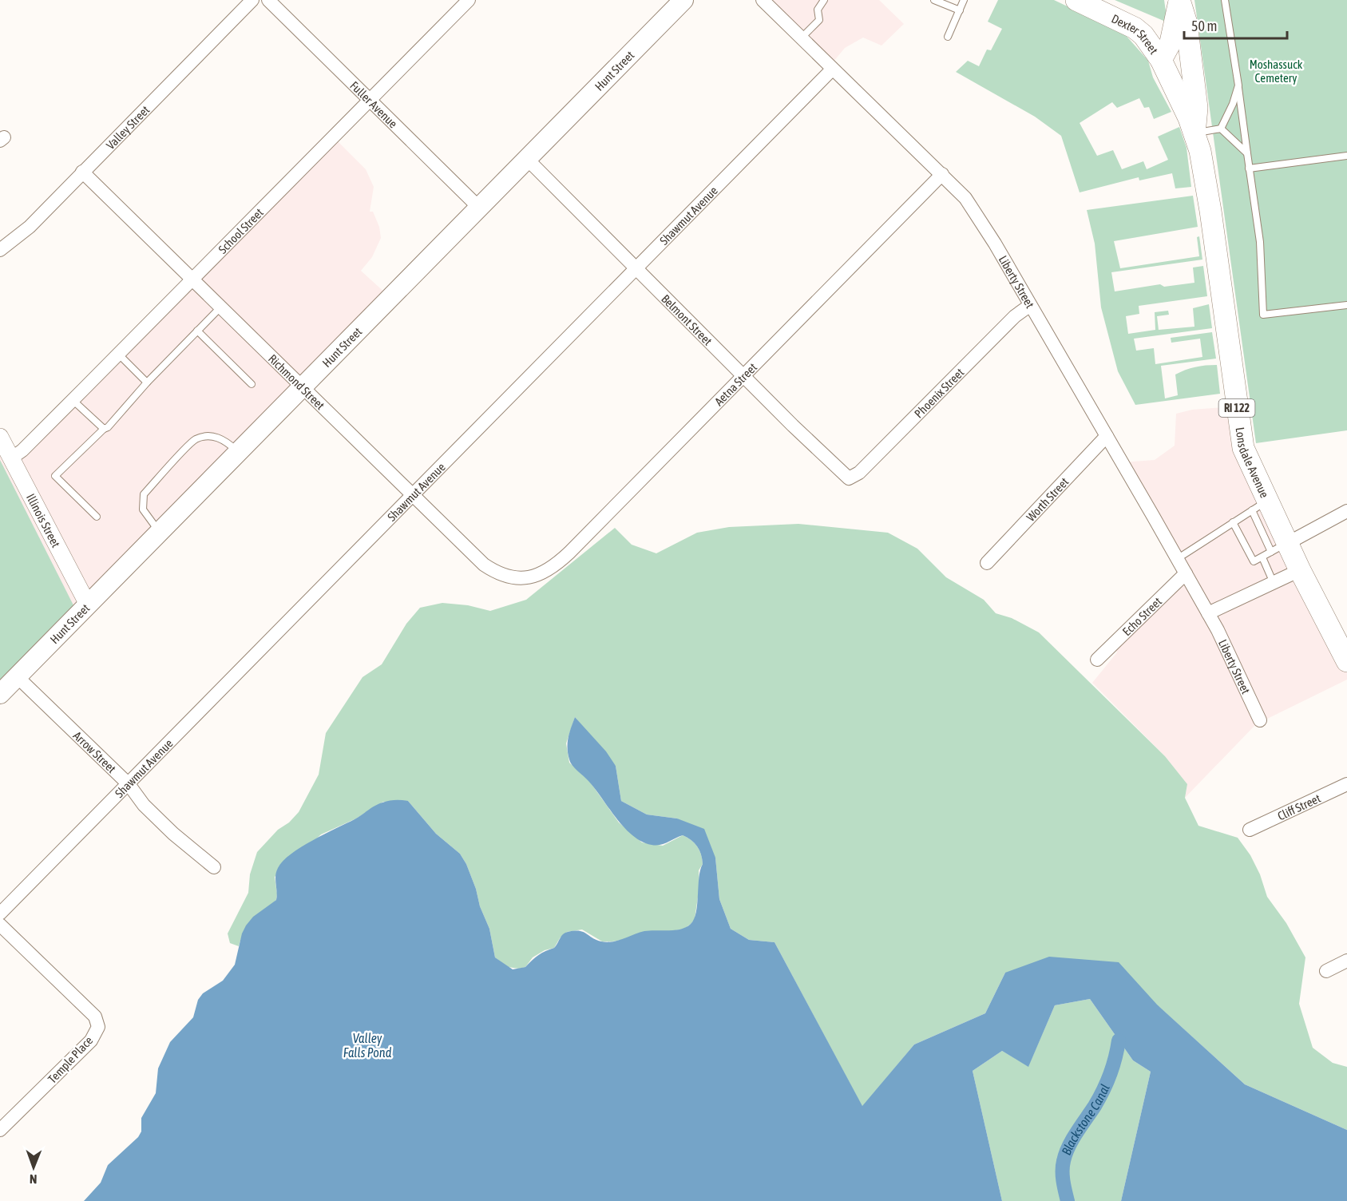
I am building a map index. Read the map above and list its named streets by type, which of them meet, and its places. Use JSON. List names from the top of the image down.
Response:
{
  "streets": {
    "main road": [
      "Dexter Street",
      "Hunt Street",
      "RI 122",
      "Lonsdale Avenue"
    ],
    "street": [
      "Fuller Avenue",
      "Valley Street",
      "Shawmut Avenue",
      "School Street",
      "Liberty Street",
      "Belmont Street",
      "Richmond Street",
      "Aetna Street",
      "Phoenix Street",
      "Worth Street",
      "Illinois Street",
      "Echo Street",
      "Arrow Street",
      "Cliff Street",
      "Temple Place"
    ]
  },
  "crossings": [
    ["Dexter Street", "Lonsdale Avenue"],
    ["Hunt Street", "Fuller Avenue"],
    ["Hunt Street", "Belmont Street"],
    ["Hunt Street", "Richmond Street"],
    ["Hunt Street", "Illinois Street"],
    ["Hunt Street", "Arrow Street"],
    ["Fuller Avenue", "School Street"],
    ["Valley Street", "Richmond Street"],
    ["Shawmut Avenue", "Liberty Street"],
    ["Shawmut Avenue", "Belmont Street"],
    ["Shawmut Avenue", "Richmond Street"],
    ["Shawmut Avenue", "Arrow Street"],
    ["School Street", "Richmond Street"],
    ["School Street", "Illinois Street"],
    ["Liberty Street", "Aetna Street"],
    ["Liberty Street", "Phoenix Street"],
    ["Liberty Street", "Worth Street"],
    ["Liberty Street", "Echo Street"],
    ["Belmont Street", "Aetna Street"],
    ["Belmont Street", "Phoenix Street"],
    ["Richmond Street", "Aetna Street"]
  ],
  "water": ["Valley Falls Pond", "Blackstone Canal"],
  "parks": ["Moshassuck Cemetery"],
  "scale_bar": "50 m",
  "north": "bottom"
}
